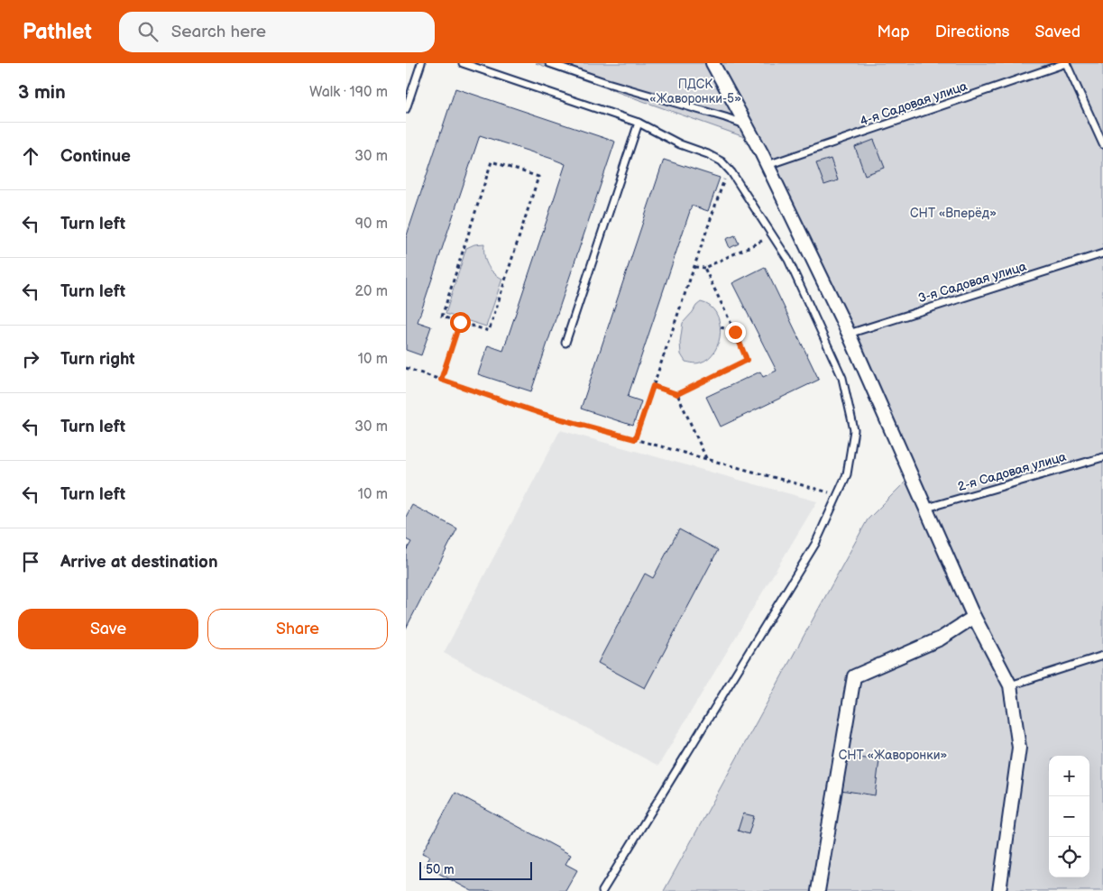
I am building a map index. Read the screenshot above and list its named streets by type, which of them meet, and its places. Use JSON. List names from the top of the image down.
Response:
{
  "streets": {
    "lane": ["4-я Садовая улица", "3-я Садовая улица", "2-я Садовая улица"]
  },
  "parks": ["ПДСК «Жаворонки-5»", "СНТ «Вперёд»", "СНТ «Жаворонки»"],
  "scale_bar": "50 m",
  "page": {
    "header": "Pathlet",
    "search": "Search here",
    "nav": ["Map", "Directions", "Saved"],
    "heading": ["3 min", "Walk · 190 m"],
    "list": [
      ["Continue", "30 m"],
      ["Turn left", "90 m"],
      ["Turn left", "20 m"],
      ["Turn right", "10 m"],
      ["Turn left", "30 m"],
      ["Turn left", "10 m"],
      "Arrive at destination"
    ],
    "buttons": ["Save", "Share"],
    "map_buttons": ["+", "−"],
    "scale": "50 m"
  }
}
